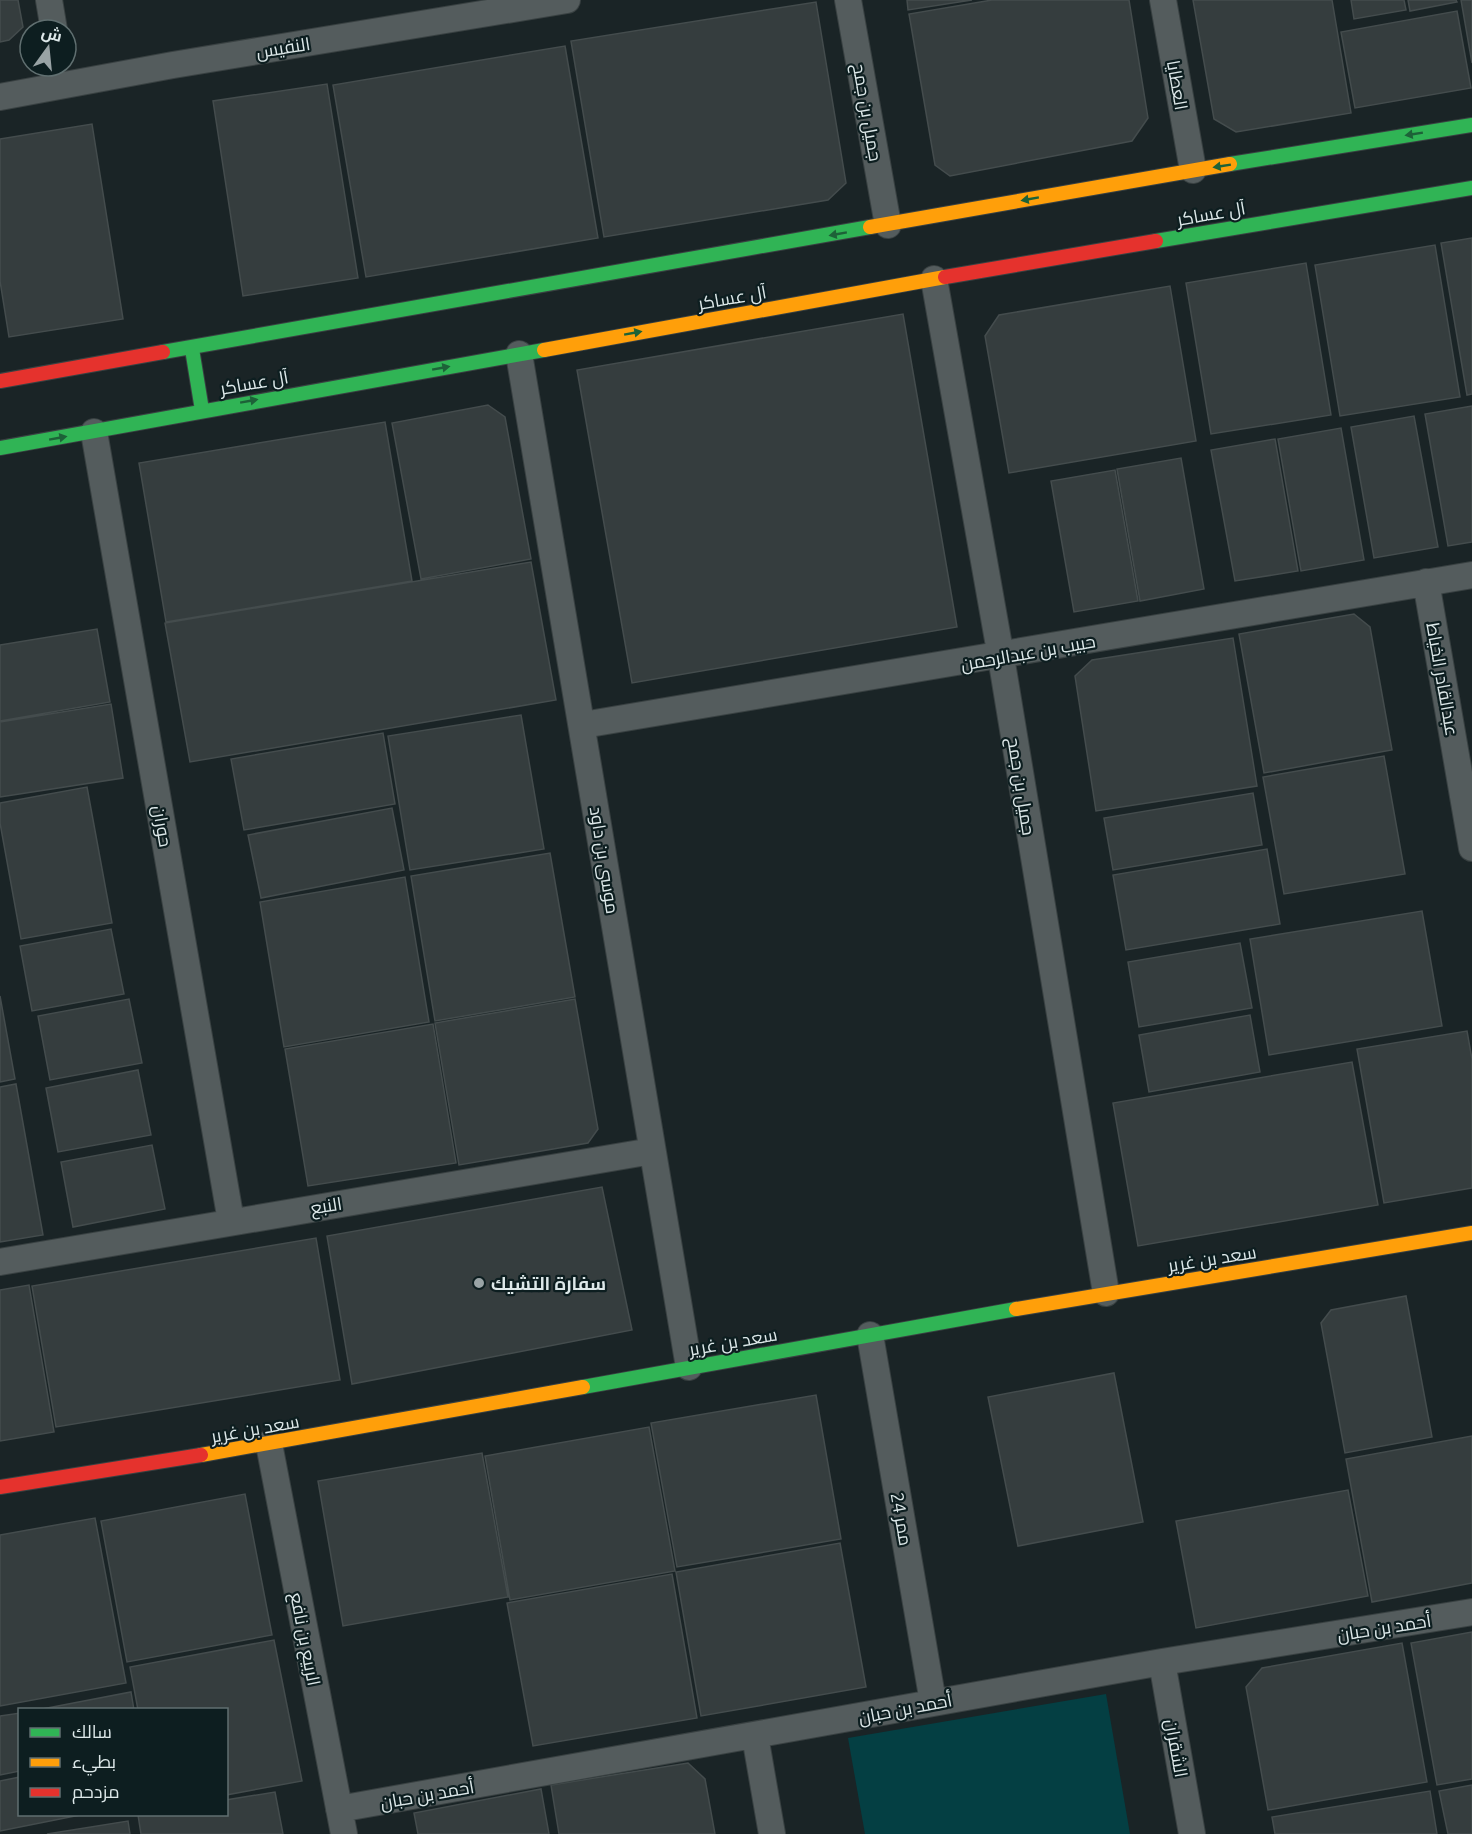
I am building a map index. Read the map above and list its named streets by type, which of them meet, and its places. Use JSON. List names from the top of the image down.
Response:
{
  "streets": {
    "street": [
      "النفيس",
      "العطايا",
      "جميل بن جمح",
      "آل عساكر",
      "حبيب بن عبدالرحمن",
      "عبدالقادر الخياط",
      "حوران",
      "موسى بن داود",
      "النبع",
      "سعد بن غرير",
      "ممر 24",
      "أحمد بن حبان",
      "الربيع بن نافع",
      "الشقران"
    ]
  },
  "crossings": [
    ["جميل بن جمح", "آل عساكر"],
    ["جميل بن جمح", "حبيب بن عبدالرحمن"],
    ["جميل بن جمح", "سعد بن غرير"],
    ["آل عساكر", "حوران"],
    ["آل عساكر", "موسى بن داود"],
    ["حبيب بن عبدالرحمن", "عبدالقادر الخياط"],
    ["حبيب بن عبدالرحمن", "موسى بن داود"],
    ["حوران", "النبع"],
    ["موسى بن داود", "النبع"],
    ["موسى بن داود", "سعد بن غرير"],
    ["سعد بن غرير", "ممر 24"],
    ["سعد بن غرير", "الربيع بن نافع"],
    ["ممر 24", "أحمد بن حبان"],
    ["أحمد بن حبان", "الربيع بن نافع"],
    ["أحمد بن حبان", "الشقران"]
  ],
  "places": ["سفارة التشيك"],
  "legend": ["سالك", "بطيء", "مزدحم"],
  "north": "top"
}
